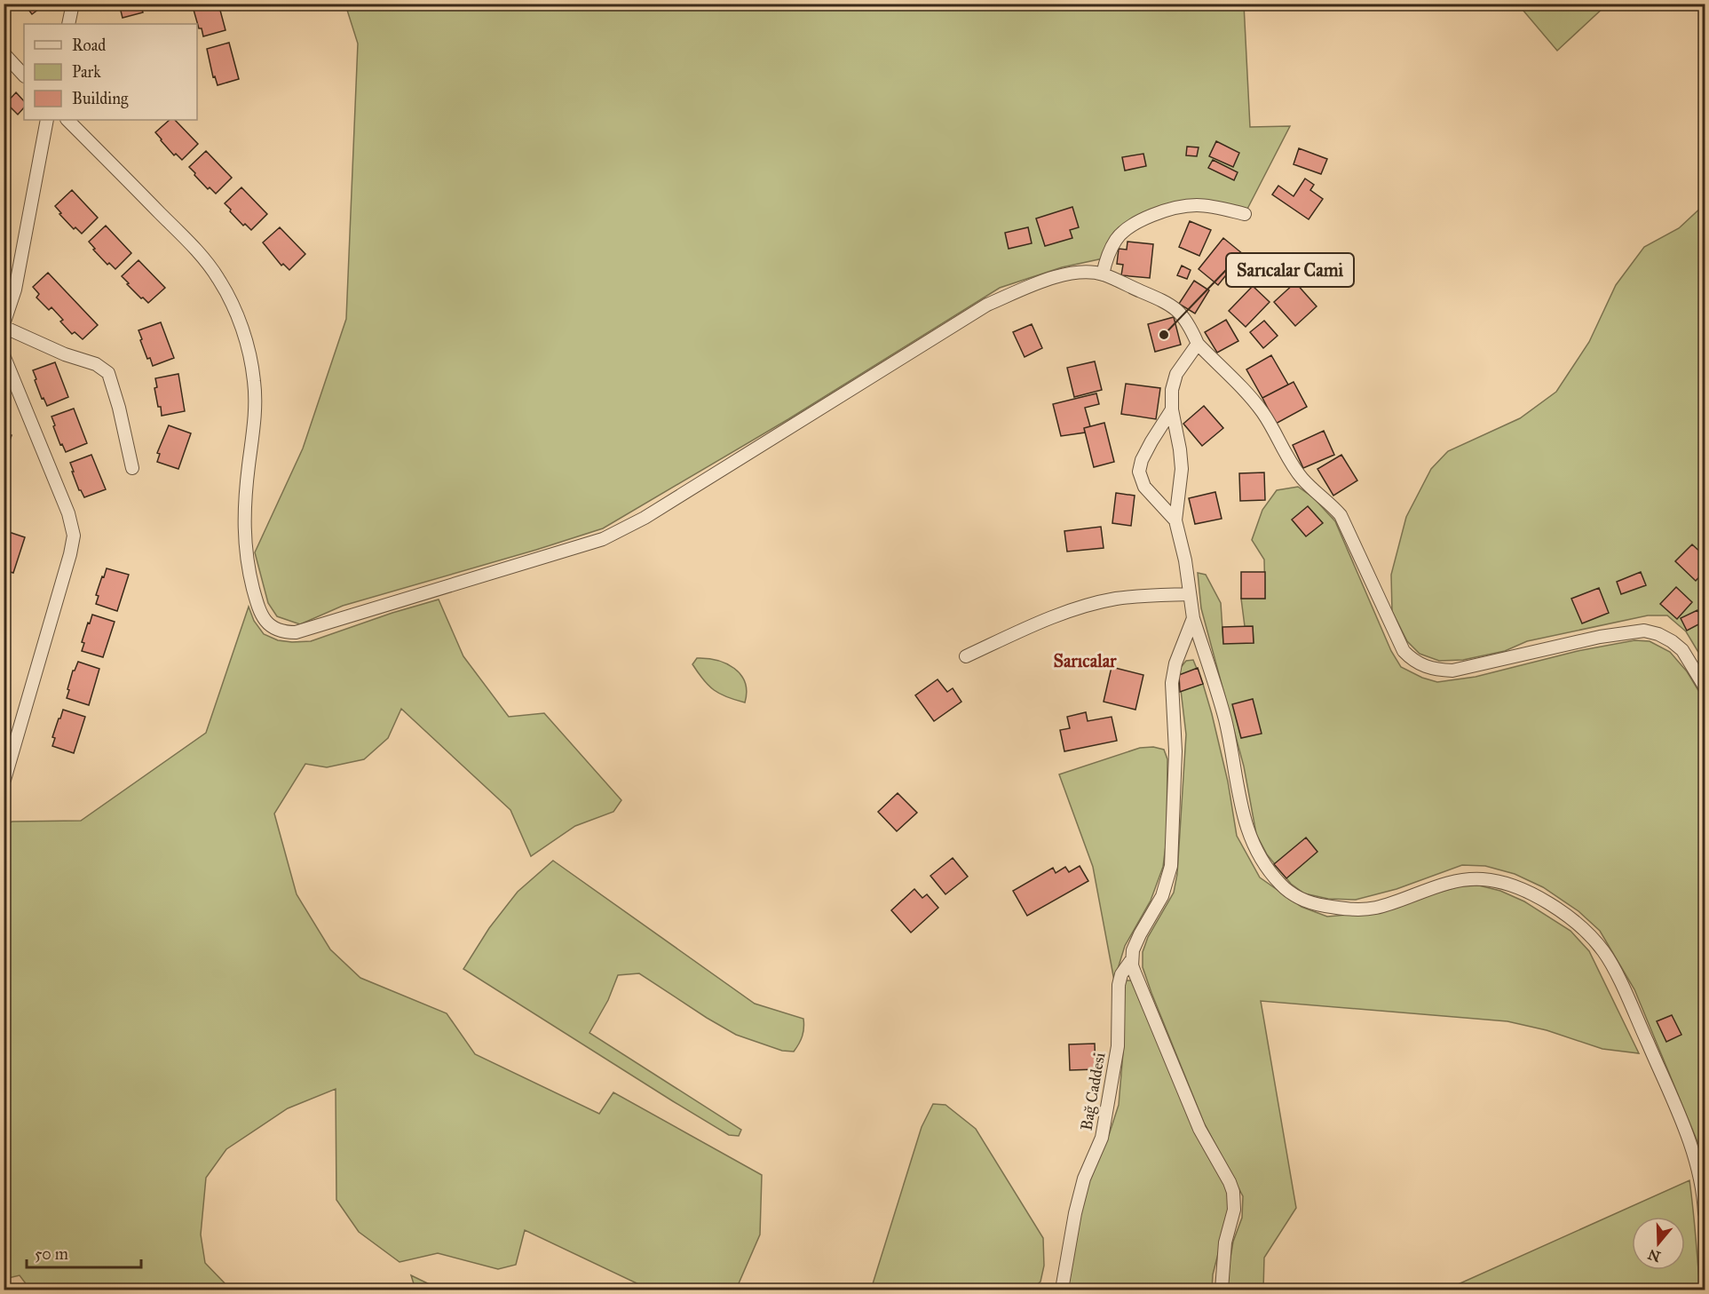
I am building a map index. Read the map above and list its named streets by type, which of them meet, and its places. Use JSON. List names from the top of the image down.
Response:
{
  "streets": {
    "street": ["Bağ Caddesi"]
  },
  "districts": ["Sarıcalar"],
  "places": ["Sarıcalar Cami"],
  "legend": ["Road", "Park", "Building"],
  "scale_bar": "50 m",
  "north": "bottom"
}
